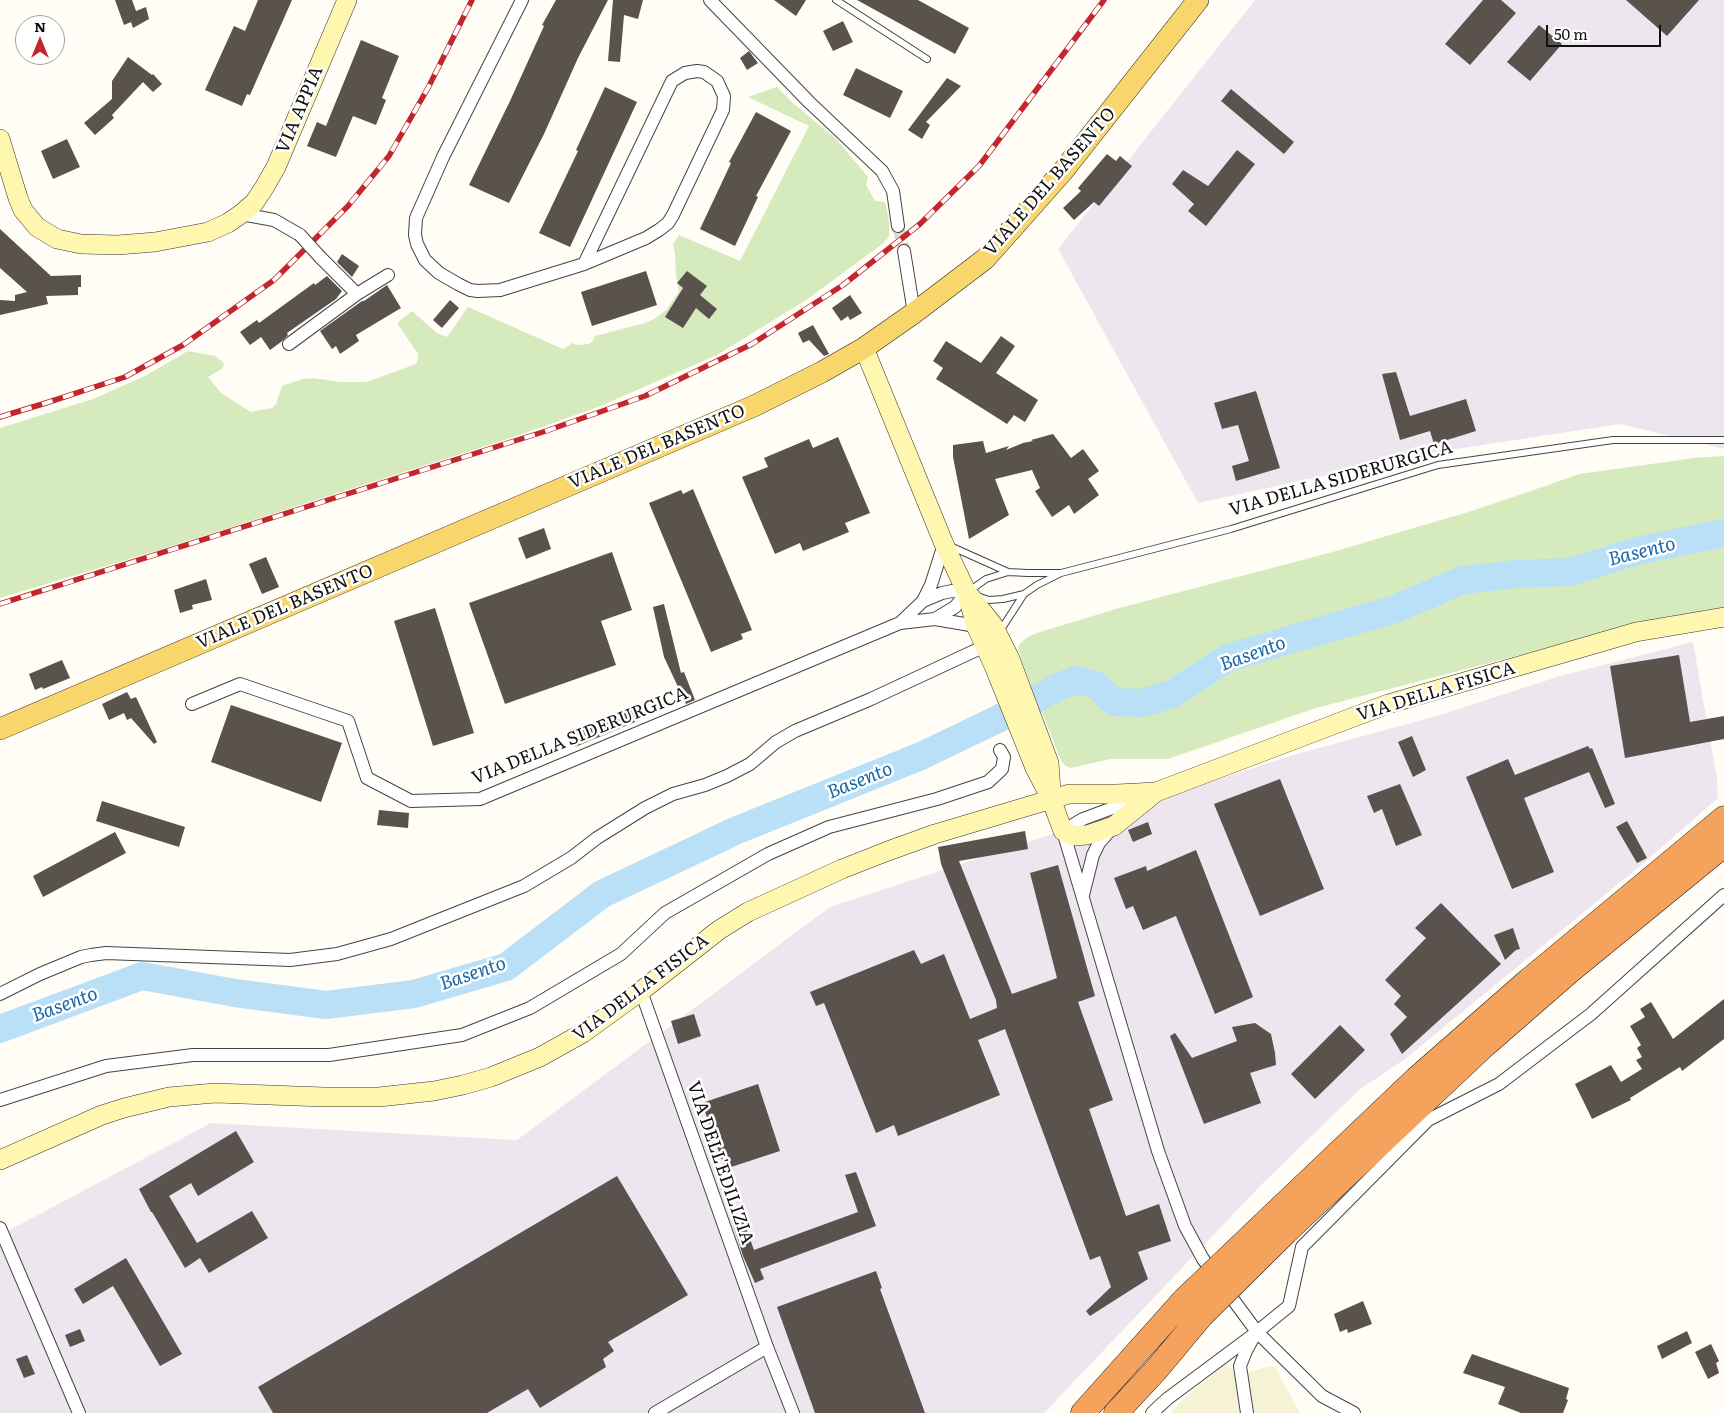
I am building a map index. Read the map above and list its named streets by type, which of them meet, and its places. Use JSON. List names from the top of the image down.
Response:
{
  "streets": {
    "main road": ["VIALE DEL BASENTO"],
    "street": [
      "VIA APPIA",
      "VIA DELLA SIDERURGICA",
      "VIA DELLA FISICA",
      "VIA DELL'EDILIZIA"
    ]
  },
  "crossings": [
    ["VIA DELLA FISICA", "VIA DELL'EDILIZIA"]
  ],
  "water": ["Basento"],
  "scale_bar": "50 m",
  "north": "top"
}
